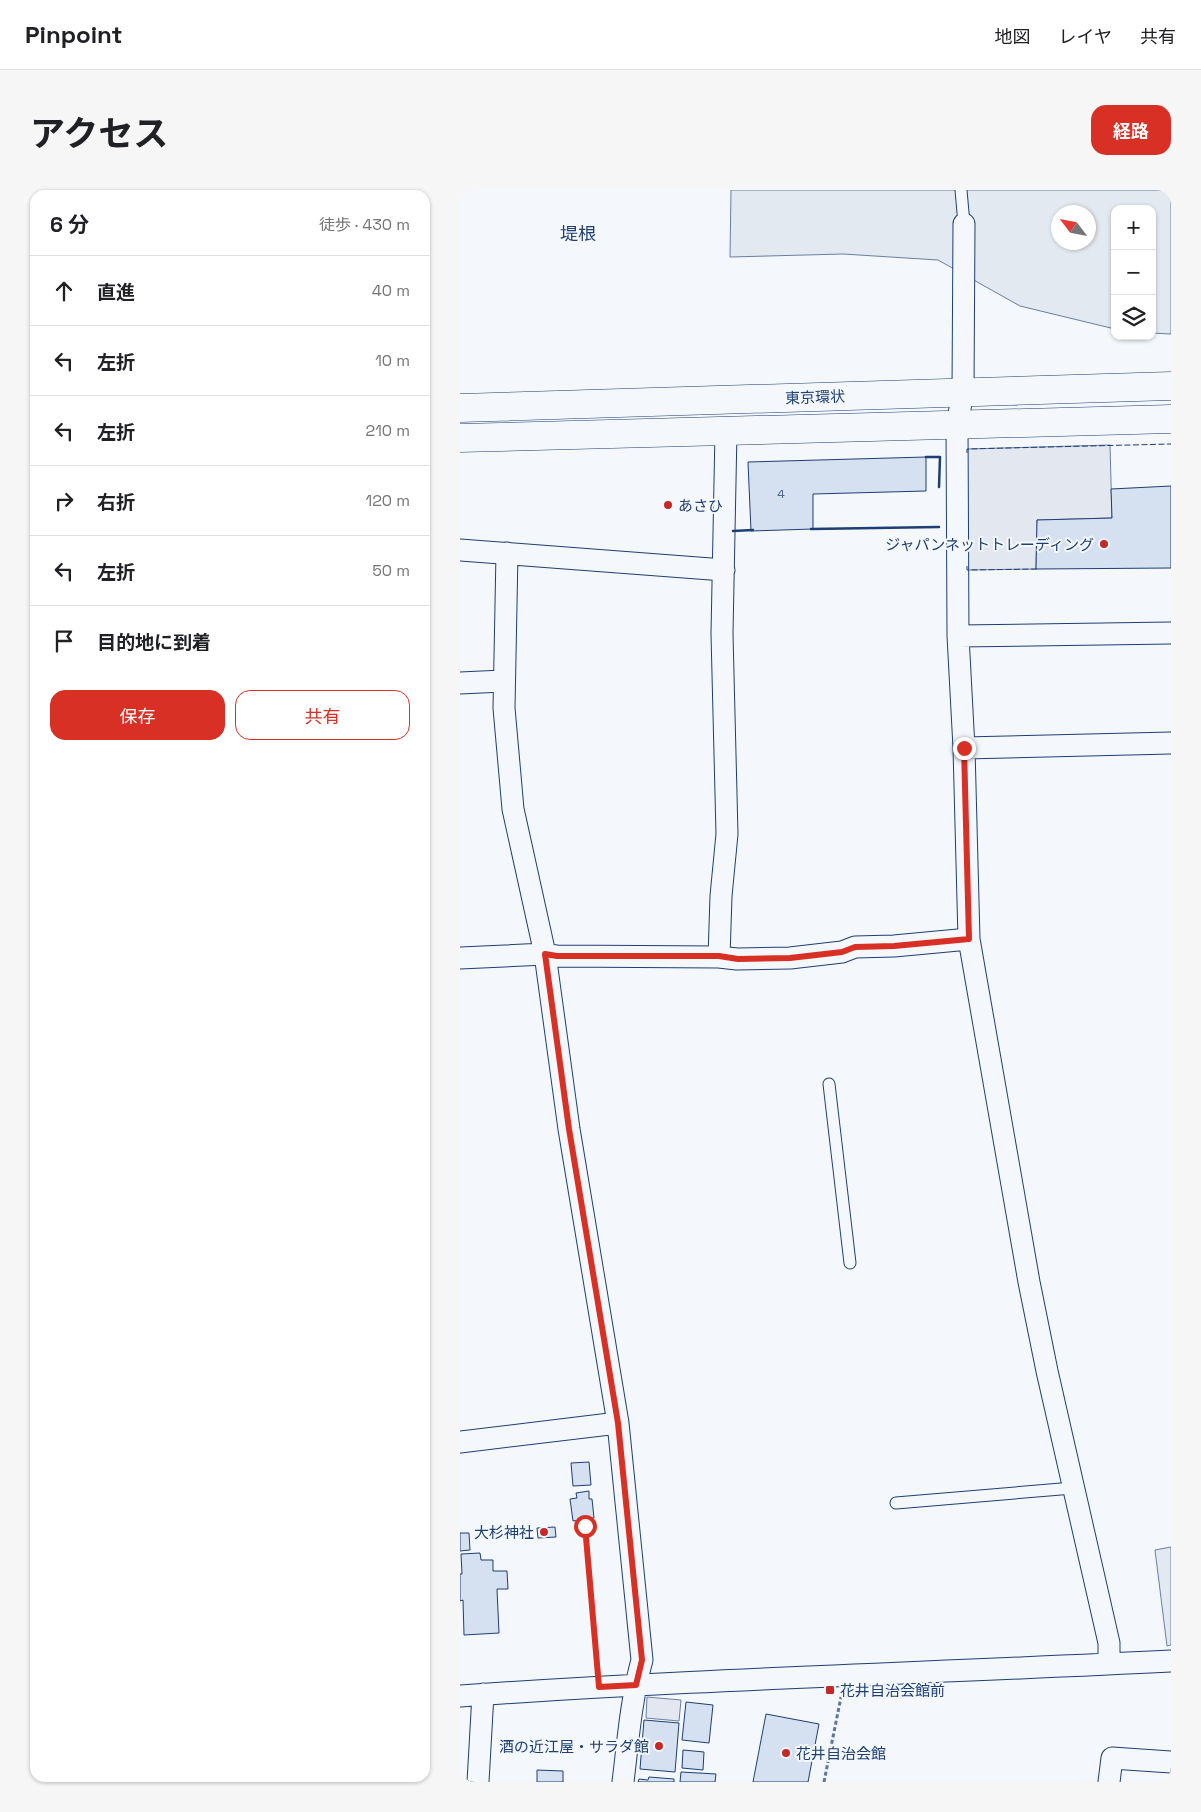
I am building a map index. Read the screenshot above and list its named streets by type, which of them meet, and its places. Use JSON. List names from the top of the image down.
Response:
{
  "streets": {
    "highway": ["東京環状"]
  },
  "districts": ["堤根"],
  "places": {
    "other": [
      "あさひ",
      "ジャパンネットトレーディング",
      "大杉神社",
      "酒の近江屋・サラダ館",
      "花井自治会館"
    ],
    "transit": ["花井自治会館前"]
  },
  "house_numbers": ["4"],
  "north": "top left",
  "page": {
    "header": "Pinpoint",
    "nav": ["地図", "レイヤ", "共有"],
    "title": "アクセス",
    "buttons": [
      "経路",
      ["保存", "共有"]
    ],
    "heading": ["6 分", "徒歩 · 430 m"],
    "map_buttons": ["+", "−"],
    "list": [
      ["直進", "40 m"],
      ["左折", "10 m"],
      ["左折", "210 m"],
      ["右折", "120 m"],
      ["左折", "50 m"],
      "目的地に到着"
    ]
  }
}
